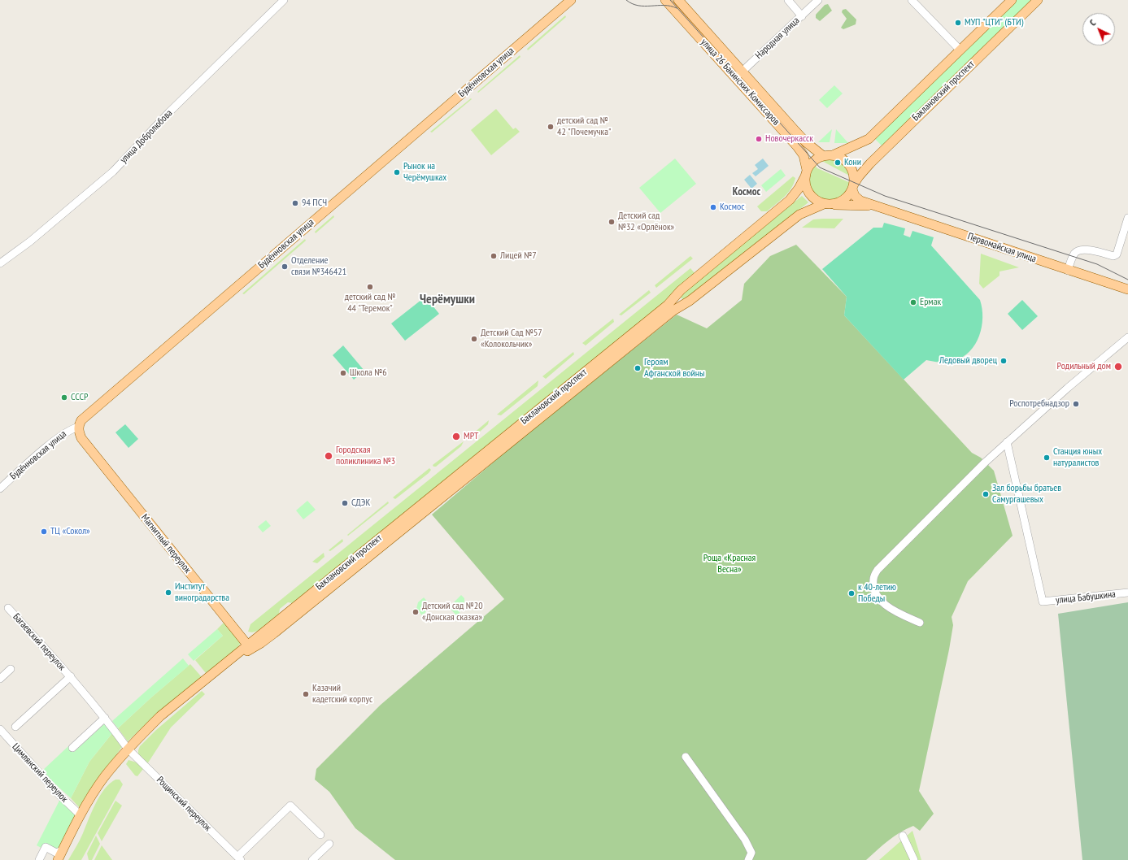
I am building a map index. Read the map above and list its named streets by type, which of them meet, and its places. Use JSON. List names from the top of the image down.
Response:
{
  "streets": {
    "main road": [
      "Будённовская улица",
      "улица 26 Бакинских Комиссаров",
      "Баклановский проспект",
      "Первомайская улица",
      "Магнитный переулок"
    ],
    "street": [
      "Народная улица",
      "улица Добролюбова",
      "улица Бабушкина",
      "Багаевский переулок",
      "Цимлянский переулок",
      "Рощинский переулок"
    ]
  },
  "crossings": [
    ["Народная улица", "улица 26 Бакинских Комиссаров"],
    ["Будённовская улица", "Магнитный переулок"],
    ["улица 26 Бакинских Комиссаров", "Баклановский проспект"],
    ["улица 26 Бакинских Комиссаров", "Первомайская улица"],
    ["Баклановский проспект", "Первомайская улица"],
    ["Баклановский проспект", "Магнитный переулок"],
    ["Баклановский проспект", "Багаевский переулок"],
    ["Баклановский проспект", "Цимлянский переулок"],
    ["Баклановский проспект", "Рощинский переулок"],
    ["Багаевский переулок", "Рощинский переулок"]
  ],
  "districts": ["Космос", "Черёмушки"],
  "parks": ["Роща «Красная Весна»"],
  "places": [
    "МУП \"ЦТИ\" (БТИ)",
    "детский сад № 42 \"Почемучка\"",
    "Новочеркасск",
    "Кони",
    "Рынок на Черёмушках",
    "94 ПСЧ",
    "Космос",
    "Детский сад №32 «Орлёнок»",
    "Лицей №7",
    "Отделение связи №346421",
    "детский сад № 44 \"Теремок\"",
    "Ермак",
    "Детский Сад №57 «Колокольчик»",
    "Ледовый дворец",
    "Родильный дом",
    "Героям Афганской войны",
    "Школа №6",
    "СССР",
    "Роспотребнадзор",
    "МРТ",
    "Городская поликлиника №3",
    "Станция юных натуралистов",
    "Зал борьбы братьев Самургашевых",
    "СДЭК",
    "ТЦ «Сокол»",
    "Институт виноградарства",
    "к 40-летию Победы",
    "Детский сад №20 «Донская сказка»",
    "Казачий кадетский корпус"
  ],
  "north": "top left"
}
